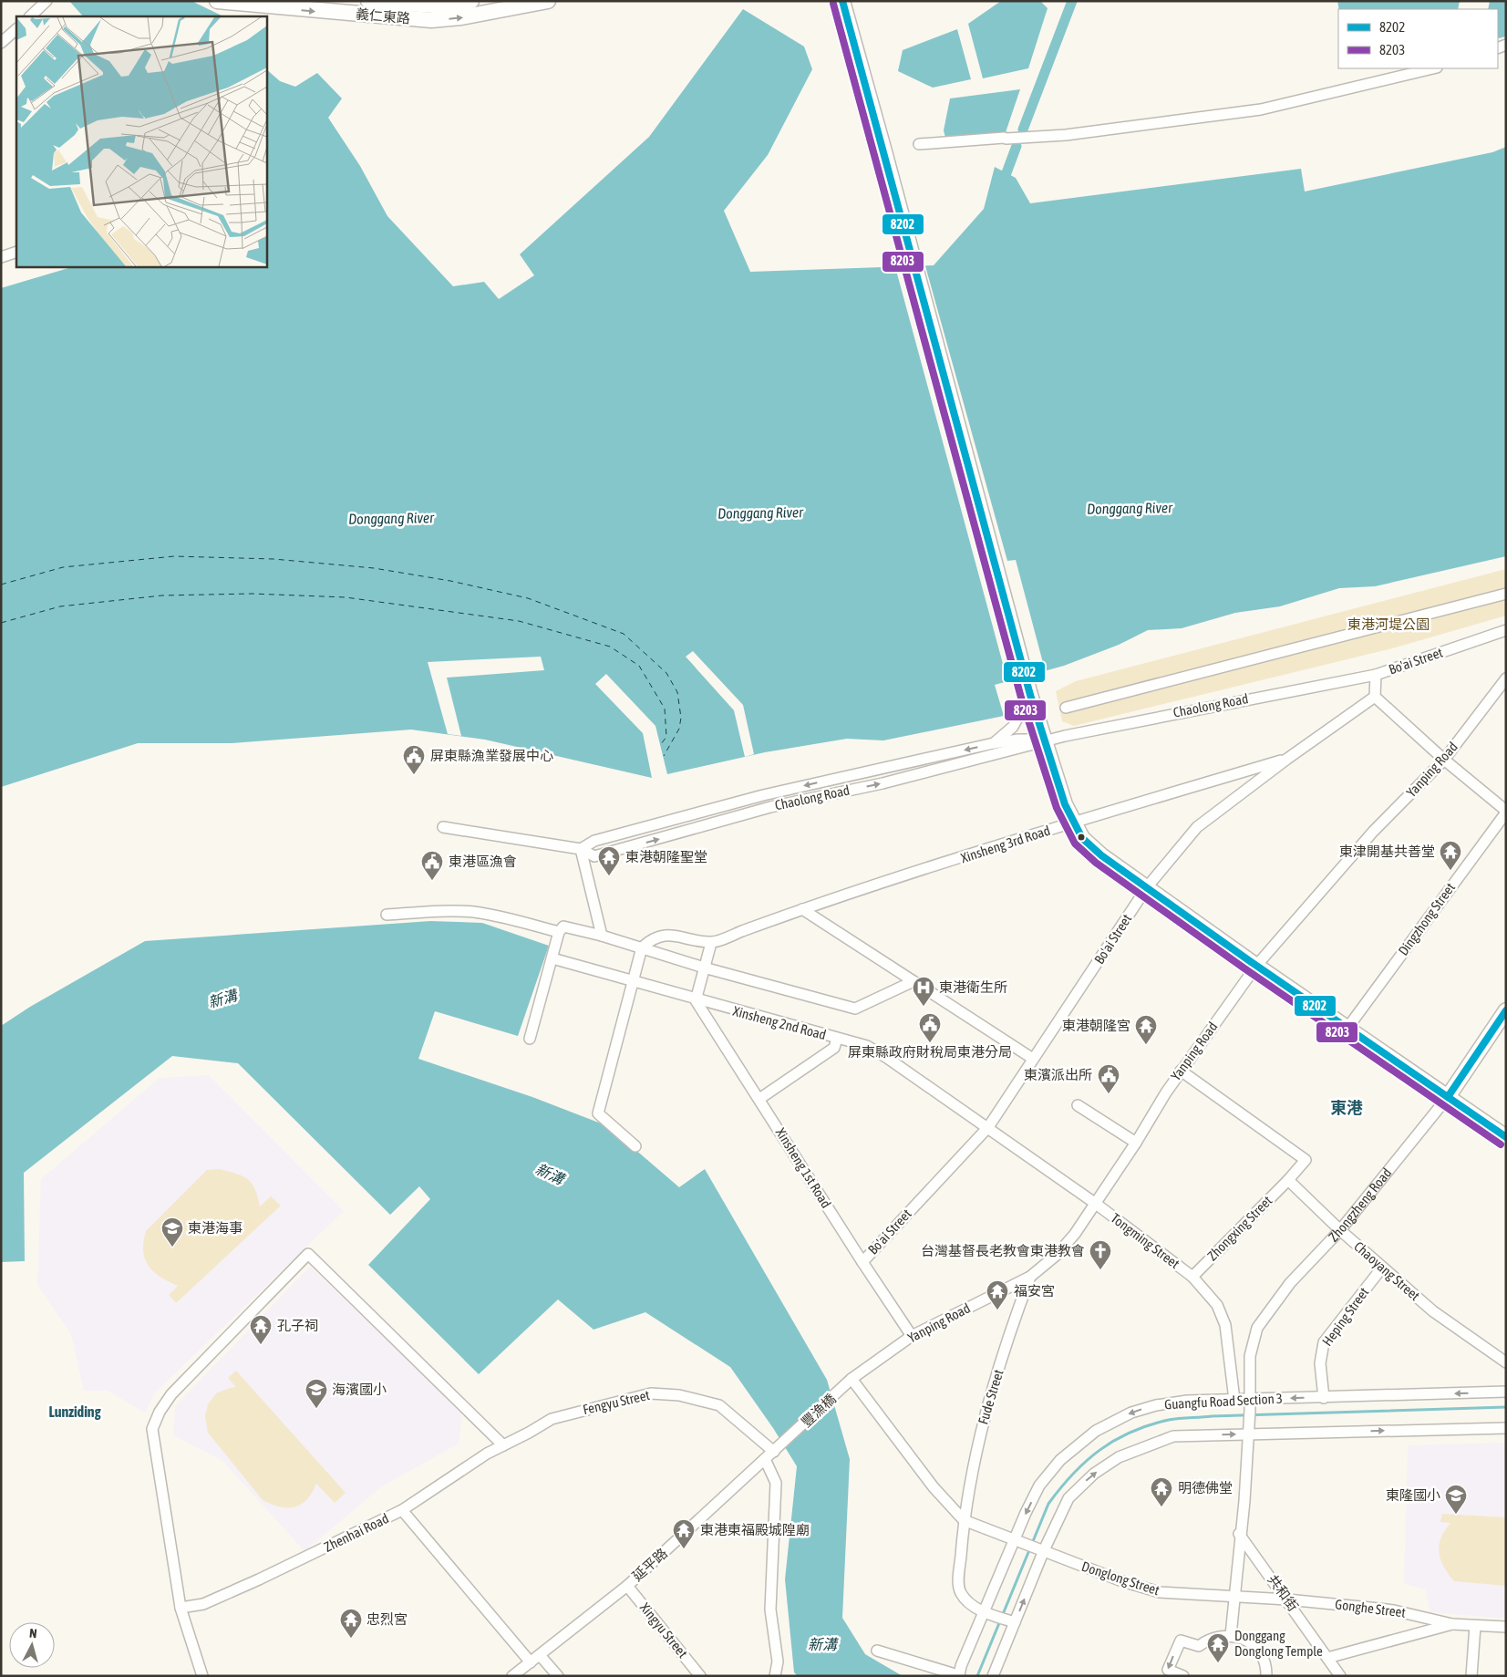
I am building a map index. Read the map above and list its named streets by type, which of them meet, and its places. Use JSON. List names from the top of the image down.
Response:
{
  "streets": {
    "street": [
      "義仁東路",
      "Bo'ai Street",
      "Chaolong Road",
      "Yanping Road",
      "Xinsheng 3rd Road",
      "Dingzhong Street",
      "Xinsheng 2nd Road",
      "Xinsheng 1st Road",
      "Zhongzheng Road",
      "Zhongxing Street",
      "Tongming Street",
      "Chaoyang Street",
      "Heping Street",
      "Fude Street",
      "Guangfu Road Section 3",
      "Fengyu Street",
      "豐漁橋",
      "Zhenhai Road",
      "延平路",
      "Donglong Street",
      "共和街",
      "Gonghe Street",
      "Xingyu Street"
    ]
  },
  "crossings": [
    ["Bo'ai Street", "Chaolong Road"],
    ["Bo'ai Street", "Xinsheng 3rd Road"],
    ["Bo'ai Street", "Xinsheng 2nd Road"],
    ["Bo'ai Street", "Xinsheng 1st Road"],
    ["Bo'ai Street", "Tongming Street"],
    ["Yanping Road", "Xinsheng 1st Road"],
    ["Yanping Road", "Tongming Street"],
    ["Yanping Road", "Fude Street"],
    ["Yanping Road", "豐漁橋"],
    ["Xinsheng 2nd Road", "Xinsheng 1st Road"],
    ["Xinsheng 2nd Road", "Tongming Street"],
    ["Zhongzheng Road", "Chaoyang Street"],
    ["Zhongzheng Road", "Guangfu Road Section 3"],
    ["Zhongxing Street", "Tongming Street"],
    ["Zhongxing Street", "Chaoyang Street"],
    ["Tongming Street", "Guangfu Road Section 3"],
    ["Chaoyang Street", "Heping Street"],
    ["Heping Street", "Guangfu Road Section 3"],
    ["Fude Street", "Guangfu Road Section 3"],
    ["Guangfu Road Section 3", "Donglong Street"],
    ["Fengyu Street", "Zhenhai Road"],
    ["Fengyu Street", "延平路"],
    ["豐漁橋", "延平路"],
    ["Zhenhai Road", "延平路"],
    ["延平路", "Xingyu Street"],
    ["Donglong Street", "Gonghe Street"],
    ["共和街", "Gonghe Street"]
  ],
  "districts": ["東港", "Lunziding"],
  "water": ["Donggang River", "新溝"],
  "parks": ["東港河堤公園"],
  "places": {
    "public building": [
      "屏東縣漁業發展中心",
      "東港區漁會",
      "屏東縣政府財稅局東港分局",
      "東濱派出所"
    ],
    "temple": [
      "東津開基共善堂",
      "東港朝隆聖堂",
      "東港朝隆宮",
      "福安宮",
      "孔子祠",
      "明德佛堂",
      "東港東福殿城隍廟",
      "忠烈宮",
      "Donggang Donglong Temple"
    ],
    "hospital": ["東港衛生所"],
    "school or university": ["東港海事", "海濱國小", "東隆國小"],
    "church": ["台灣基督長老教會東港教會"]
  },
  "lines": ["transit line 8202", "transit line 8203"],
  "legend": ["8202", "8203"],
  "north": "top"
}
